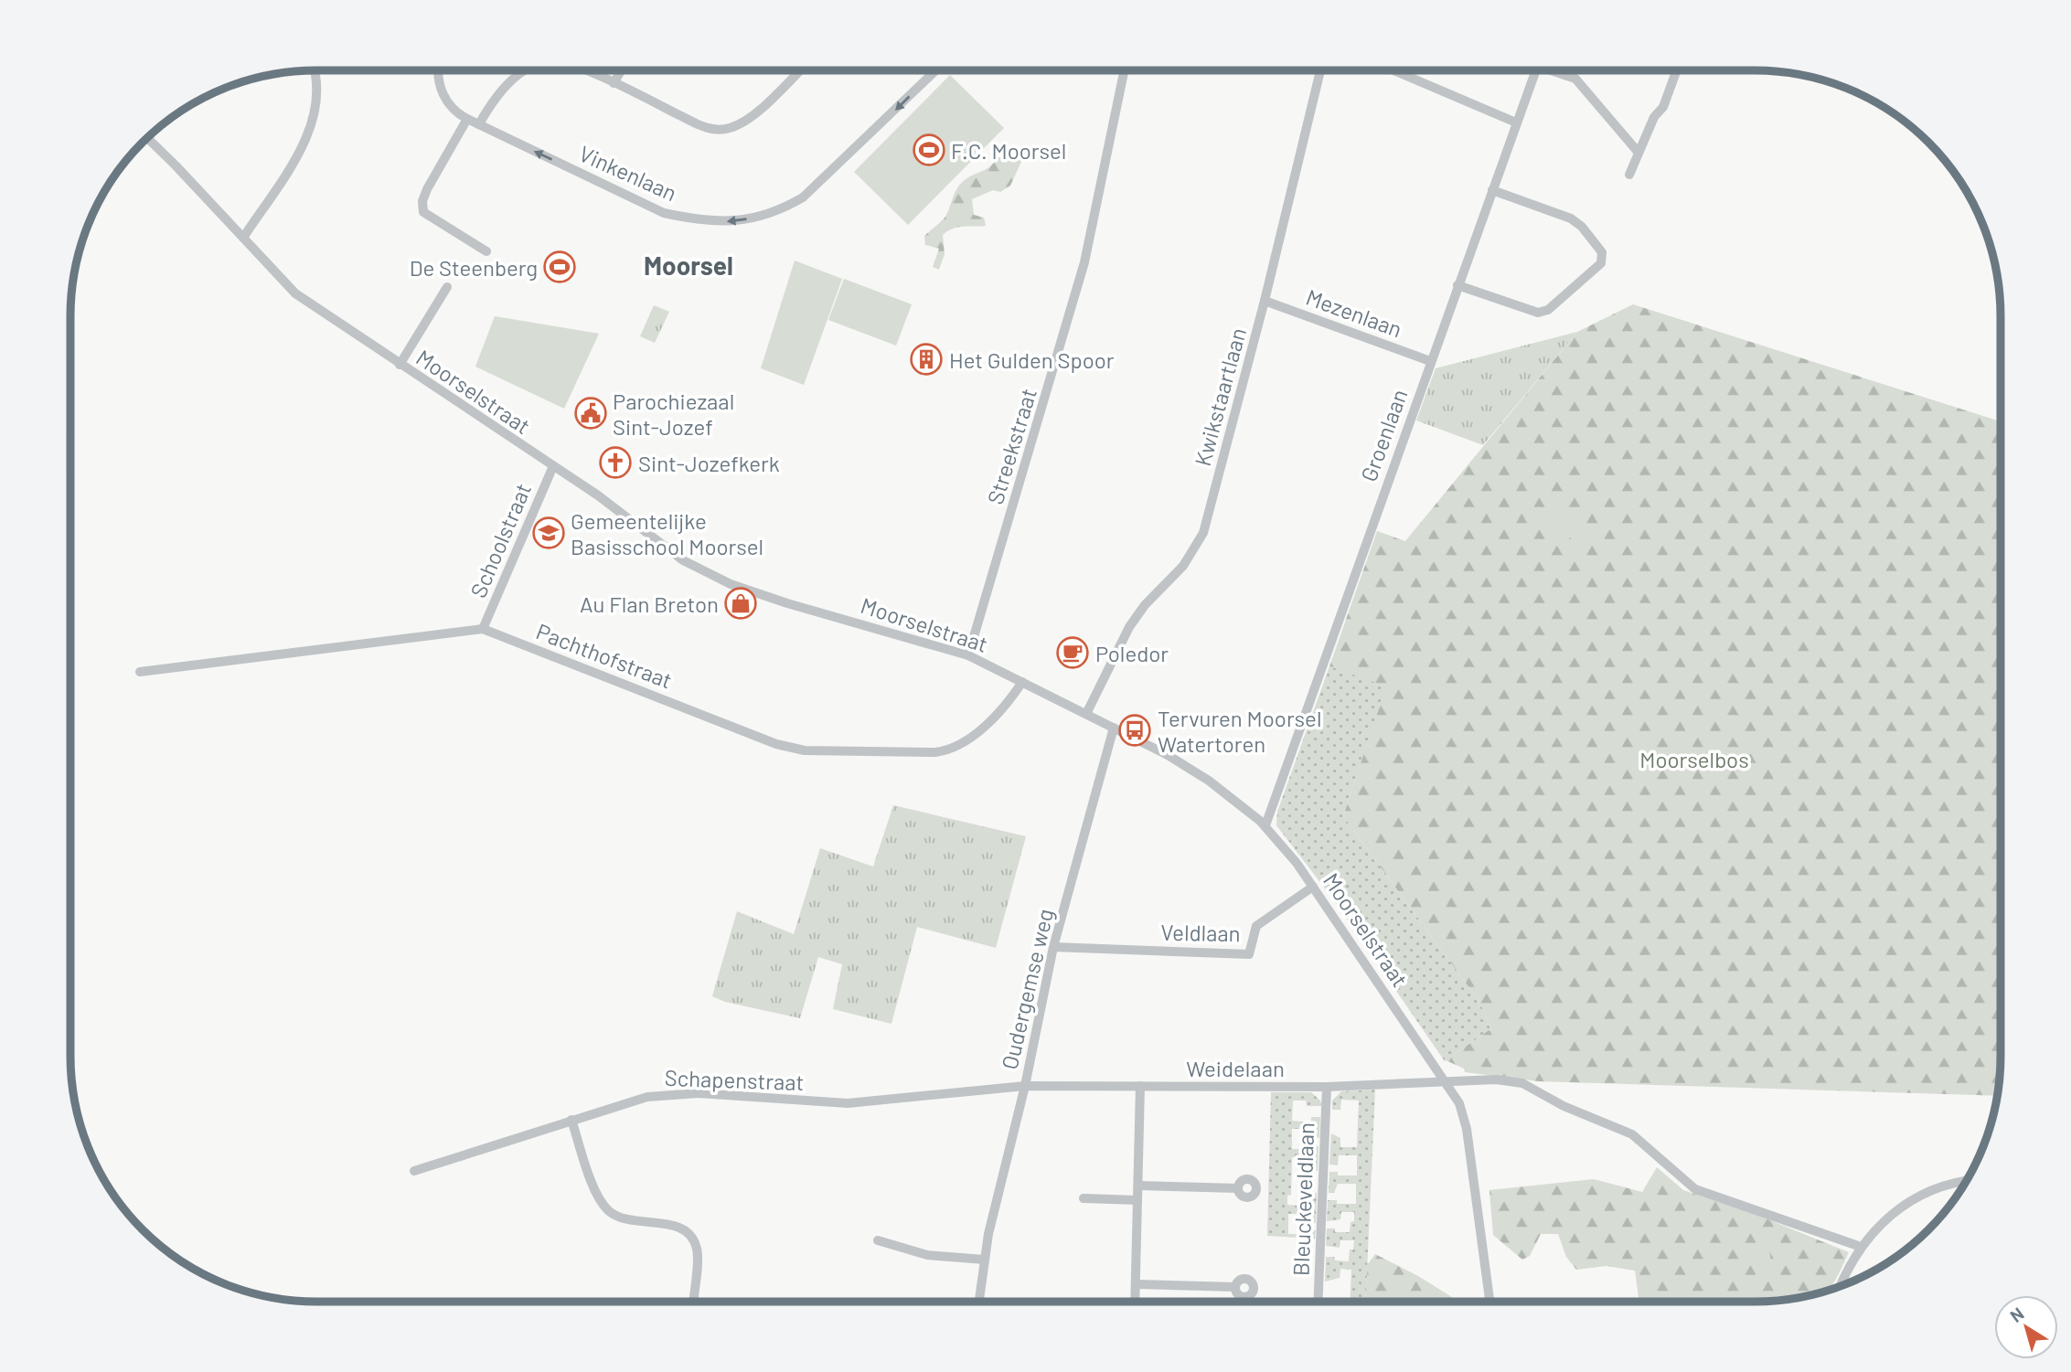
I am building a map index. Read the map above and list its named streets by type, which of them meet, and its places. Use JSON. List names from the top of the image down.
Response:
{
  "streets": {
    "street": [
      "Vinkenlaan",
      "Mezenlaan",
      "Moorselstraat",
      "Kwikstaartlaan",
      "Groenlaan",
      "Streekstraat",
      "Schoolstraat",
      "Pachthofstraat",
      "Veldlaan",
      "Oudergemse weg",
      "Weidelaan",
      "Schapenstraat",
      "Bleuckeveldlaan"
    ]
  },
  "crossings": [
    ["Mezenlaan", "Kwikstaartlaan"],
    ["Mezenlaan", "Groenlaan"],
    ["Moorselstraat", "Kwikstaartlaan"],
    ["Moorselstraat", "Groenlaan"],
    ["Moorselstraat", "Streekstraat"],
    ["Moorselstraat", "Schoolstraat"],
    ["Moorselstraat", "Pachthofstraat"],
    ["Moorselstraat", "Veldlaan"],
    ["Moorselstraat", "Oudergemse weg"],
    ["Moorselstraat", "Weidelaan"],
    ["Schoolstraat", "Pachthofstraat"],
    ["Veldlaan", "Oudergemse weg"],
    ["Oudergemse weg", "Weidelaan"],
    ["Oudergemse weg", "Schapenstraat"],
    ["Weidelaan", "Schapenstraat"],
    ["Weidelaan", "Bleuckeveldlaan"]
  ],
  "one_way": ["Vinkenlaan"],
  "districts": ["Moorsel"],
  "parks": ["Moorselbos"],
  "places": {
    "sports": ["F.C. Moorsel", "De Steenberg"],
    "building": ["Het Gulden Spoor"],
    "public building": ["Parochiezaal Sint-Jozef"],
    "church": ["Sint-Jozefkerk"],
    "school or university": ["Gemeentelijke Basisschool Moorsel"],
    "shop": ["Au Flan Breton"],
    "cafe": ["Poledor"],
    "bus stop": ["Tervuren Moorsel Watertoren"]
  },
  "north": "top left"
}
